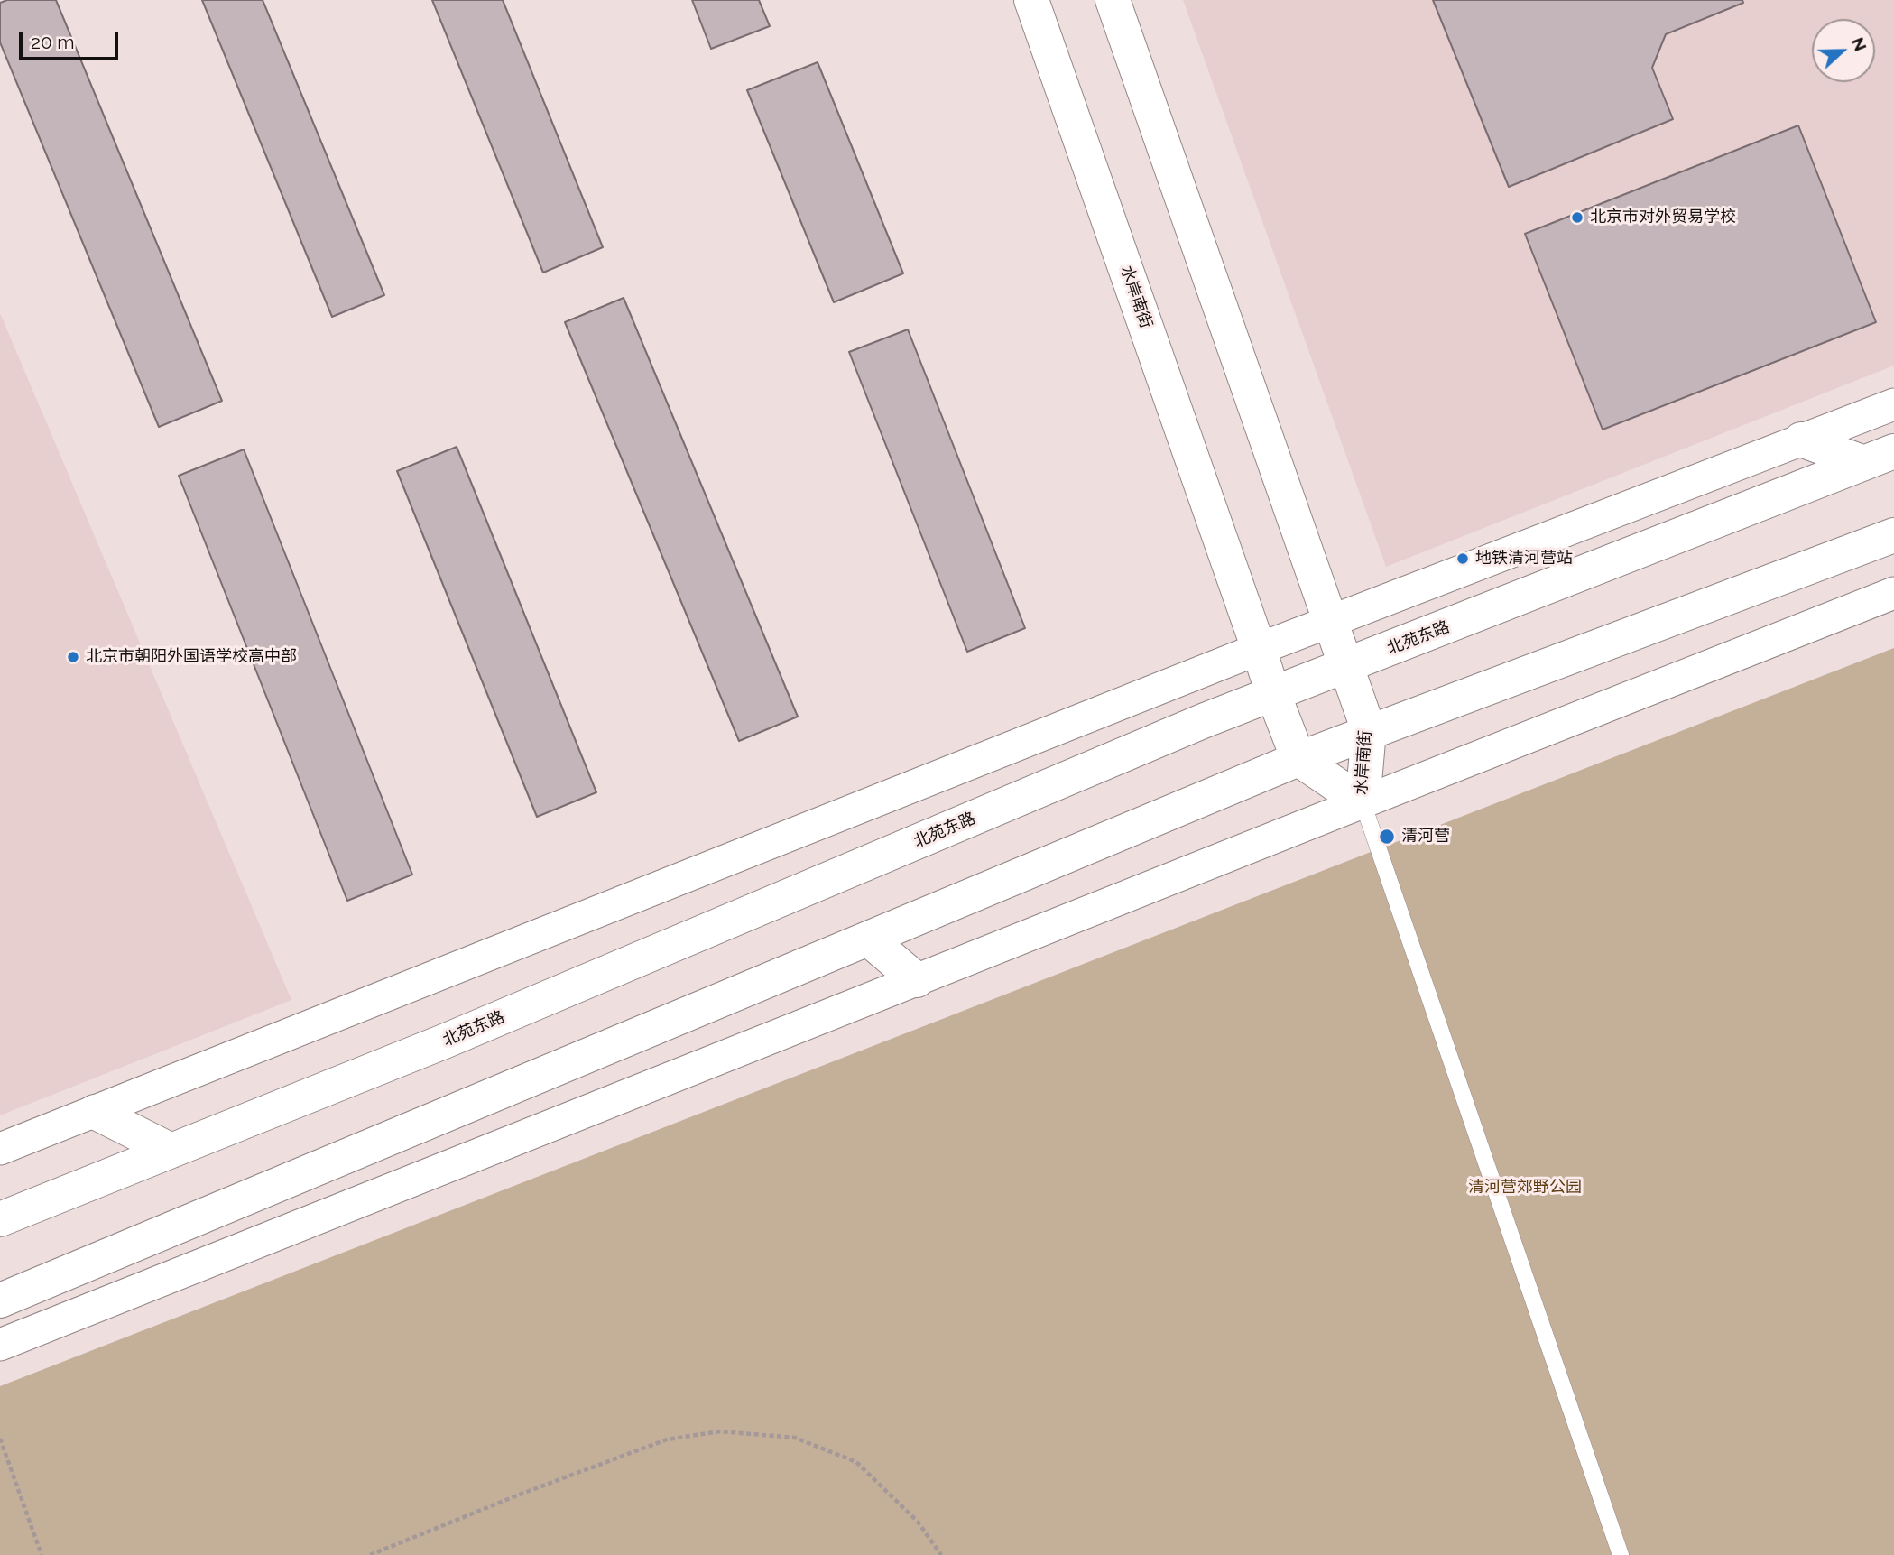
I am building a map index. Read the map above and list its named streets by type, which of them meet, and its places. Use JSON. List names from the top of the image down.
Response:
{
  "streets": {
    "main road": ["水岸南街", "北苑东路"]
  },
  "crossings": [
    ["水岸南街", "北苑东路"]
  ],
  "parks": ["清河营郊野公园"],
  "places": [
    "北京市对外贸易学校",
    "地铁清河营站",
    "北京市朝阳外国语学校高中部",
    "清河营"
  ],
  "scale_bar": "20 m",
  "north": "right"
}
